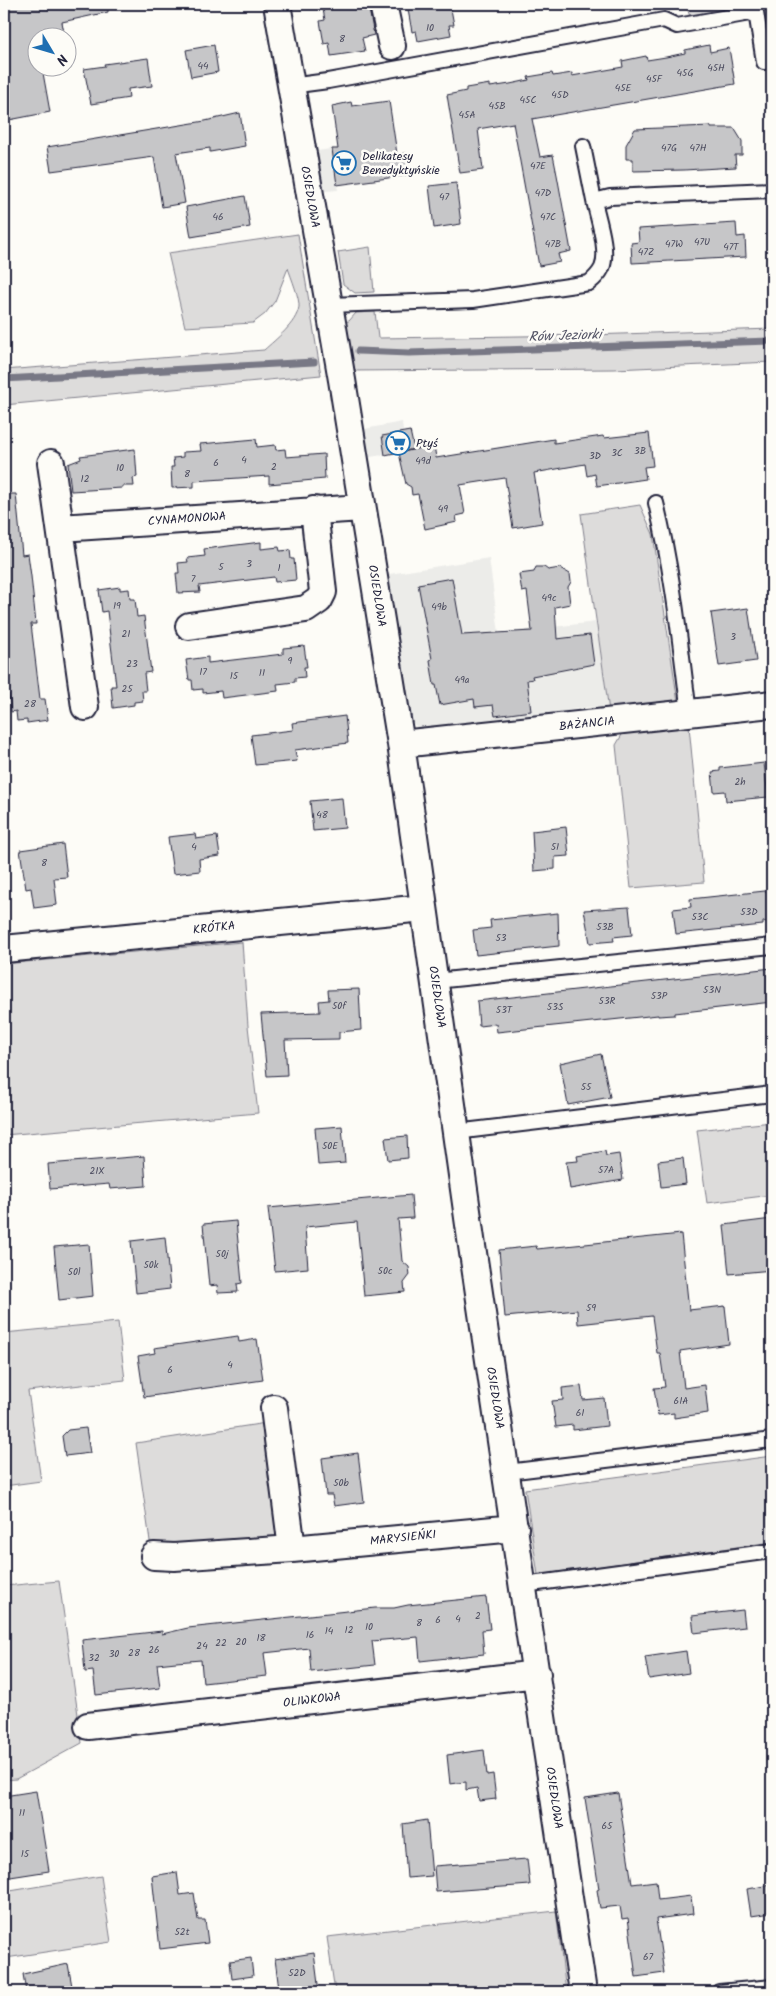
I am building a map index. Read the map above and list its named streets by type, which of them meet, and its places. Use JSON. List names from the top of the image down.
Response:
{
  "streets": {
    "street": [
      "OSIEDLOWA",
      "CYNAMONOWA",
      "BAŻANCIA",
      "KRÓTKA",
      "MARYSIEŃKI",
      "OLIWKOWA"
    ]
  },
  "crossings": [
    ["OSIEDLOWA", "CYNAMONOWA"],
    ["OSIEDLOWA", "BAŻANCIA"],
    ["OSIEDLOWA", "KRÓTKA"],
    ["OSIEDLOWA", "MARYSIEŃKI"],
    ["OSIEDLOWA", "OLIWKOWA"]
  ],
  "water": ["Rów Jeziorki"],
  "places": {
    "supermarket": ["Delikatesy Benedyktyńskie", "Ptyś"]
  },
  "house_numbers": [
    "10",
    "8",
    "44",
    "45H",
    "45G",
    "45F",
    "45E",
    "45D",
    "45C",
    "45B",
    "45A",
    "47G",
    "47H",
    "47E",
    "47D",
    "47",
    "46",
    "47C",
    "47U",
    "47B",
    "47W",
    "47T",
    "47Z",
    "3B",
    "3C",
    "3D",
    "4",
    "49d",
    "6",
    "2",
    "10",
    "8",
    "12",
    "49",
    "3",
    "5",
    "1",
    "7",
    "49c",
    "19",
    "49b",
    "21",
    "3",
    "9",
    "23",
    "17",
    "11",
    "15",
    "49a",
    "25",
    "28",
    "2h",
    "48",
    "4",
    "51",
    "8",
    "53D",
    "53C",
    "53B",
    "53",
    "53N",
    "53P",
    "53R",
    "50f",
    "53S",
    "53T",
    "55",
    "50E",
    "57A",
    "21X",
    "50j",
    "50k",
    "50c",
    "50l",
    "59",
    "4",
    "6",
    "61A",
    "61",
    "50b",
    "2",
    "4",
    "6",
    "8",
    "10",
    "12",
    "14",
    "16",
    "18",
    "20",
    "22",
    "24",
    "26",
    "28",
    "30",
    "32",
    "11",
    "65",
    "15",
    "52t",
    "67",
    "52D"
  ],
  "north": "bottom right"
}
